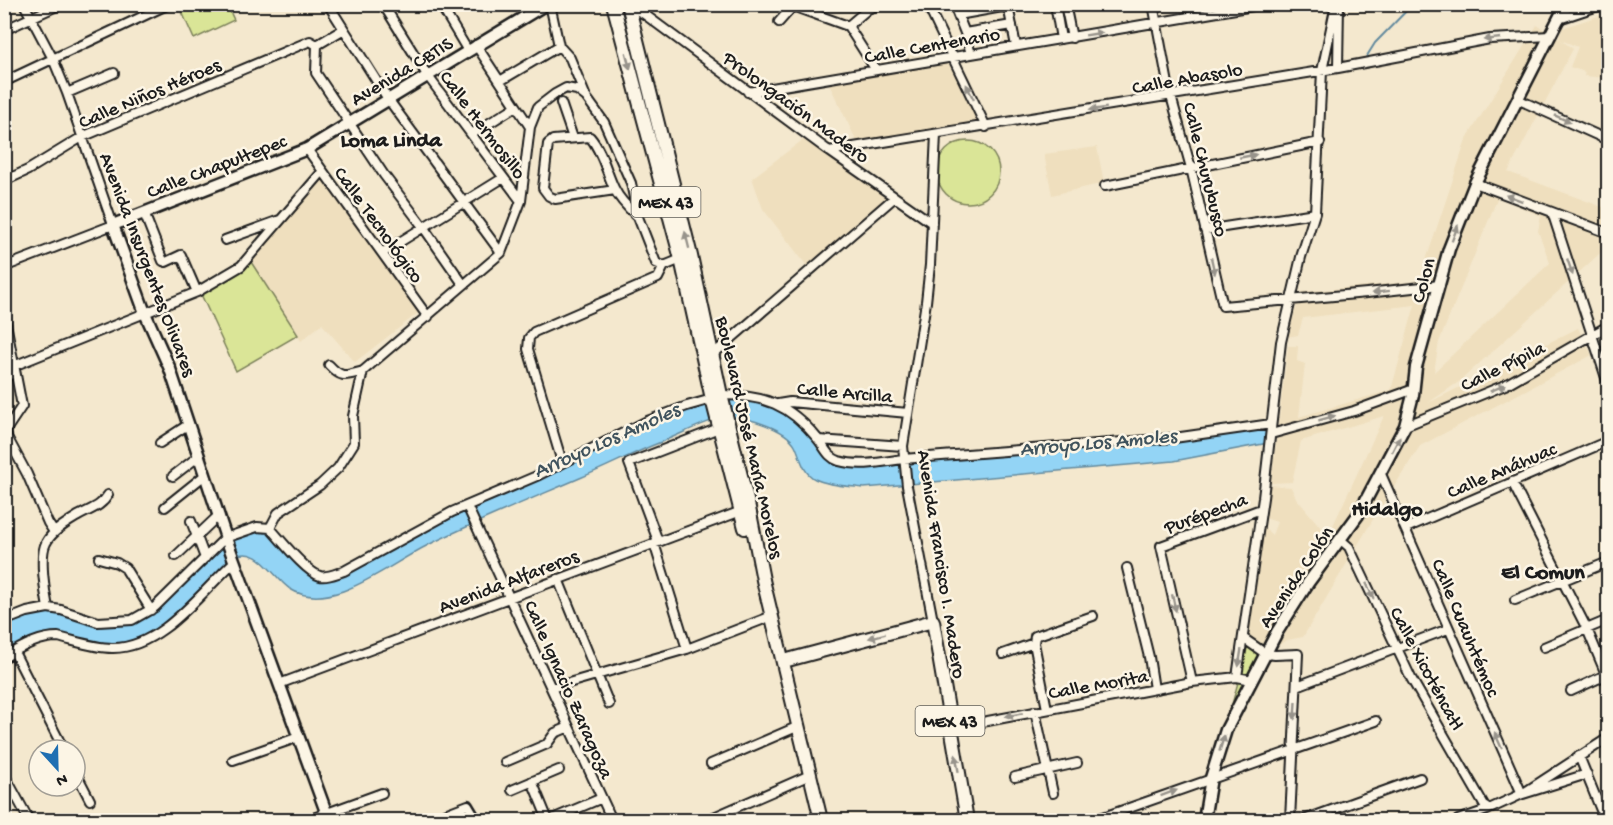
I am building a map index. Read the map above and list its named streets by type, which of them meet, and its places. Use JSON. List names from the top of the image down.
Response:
{
  "streets": {
    "main road": ["MEX 43", "Boulevard José María Morelos", "Avenida Francisco I. Madero"],
    "street": [
      "Calle Centenario",
      "Avenida CBTIS",
      "Calle Abasolo",
      "Calle Niños Héroes",
      "Prolongación Madero",
      "Calle Hermosillo",
      "Calle Chapultepec",
      "Calle Churubusco",
      "Calle Tecnológico",
      "Avenida Insurgentes Olivares",
      "Colon",
      "Calle Pípila",
      "Calle Arcilla",
      "Calle Anáhuac",
      "Purépecha",
      "Avenida Colón",
      "Avenida Alfareros",
      "Calle Cuauhtémoc",
      "Calle Xicoténcatl",
      "Calle Morita",
      "Calle Ignacio Zaragoza"
    ]
  },
  "crossings": [
    ["Calle Centenario", "Prolongación Madero"],
    ["Calle Centenario", "Calle Churubusco"],
    ["Avenida CBTIS", "Calle Hermosillo"],
    ["Avenida CBTIS", "Calle Chapultepec"],
    ["Avenida CBTIS", "Calle Tecnológico"],
    ["Calle Abasolo", "Prolongación Madero"],
    ["Calle Abasolo", "Calle Churubusco"],
    ["Calle Abasolo", "Colon"],
    ["Calle Abasolo", "Avenida Francisco I. Madero"],
    ["Calle Niños Héroes", "Avenida Insurgentes Olivares"],
    ["Prolongación Madero", "Boulevard José María Morelos"],
    ["Prolongación Madero", "Avenida Francisco I. Madero"],
    ["Calle Chapultepec", "Calle Tecnológico"],
    ["Calle Chapultepec", "Avenida Insurgentes Olivares"],
    ["MEX 43", "Boulevard José María Morelos"],
    ["Colon", "Avenida Colón"],
    ["Calle Pípila", "Avenida Colón"],
    ["Calle Arcilla", "Avenida Francisco I. Madero"],
    ["Boulevard José María Morelos", "Avenida Alfareros"],
    ["Calle Anáhuac", "Calle Cuauhtémoc"],
    ["Purépecha", "Calle Morita"],
    ["Avenida Francisco I. Madero", "Calle Morita"],
    ["Avenida Colón", "Calle Cuauhtémoc"],
    ["Avenida Colón", "Calle Xicoténcatl"],
    ["Avenida Colón", "Calle Morita"],
    ["Avenida Alfareros", "Calle Ignacio Zaragoza"]
  ],
  "one_way": [
    "Calle Abasolo",
    "Calle Pípila",
    "Calle Cuauhtémoc",
    "Calle Xicoténcatl"
  ],
  "districts": ["Loma Linda", "Hidalgo", "El Comun"],
  "water": ["Arroyo Los Amoles"],
  "north": "bottom"
}
